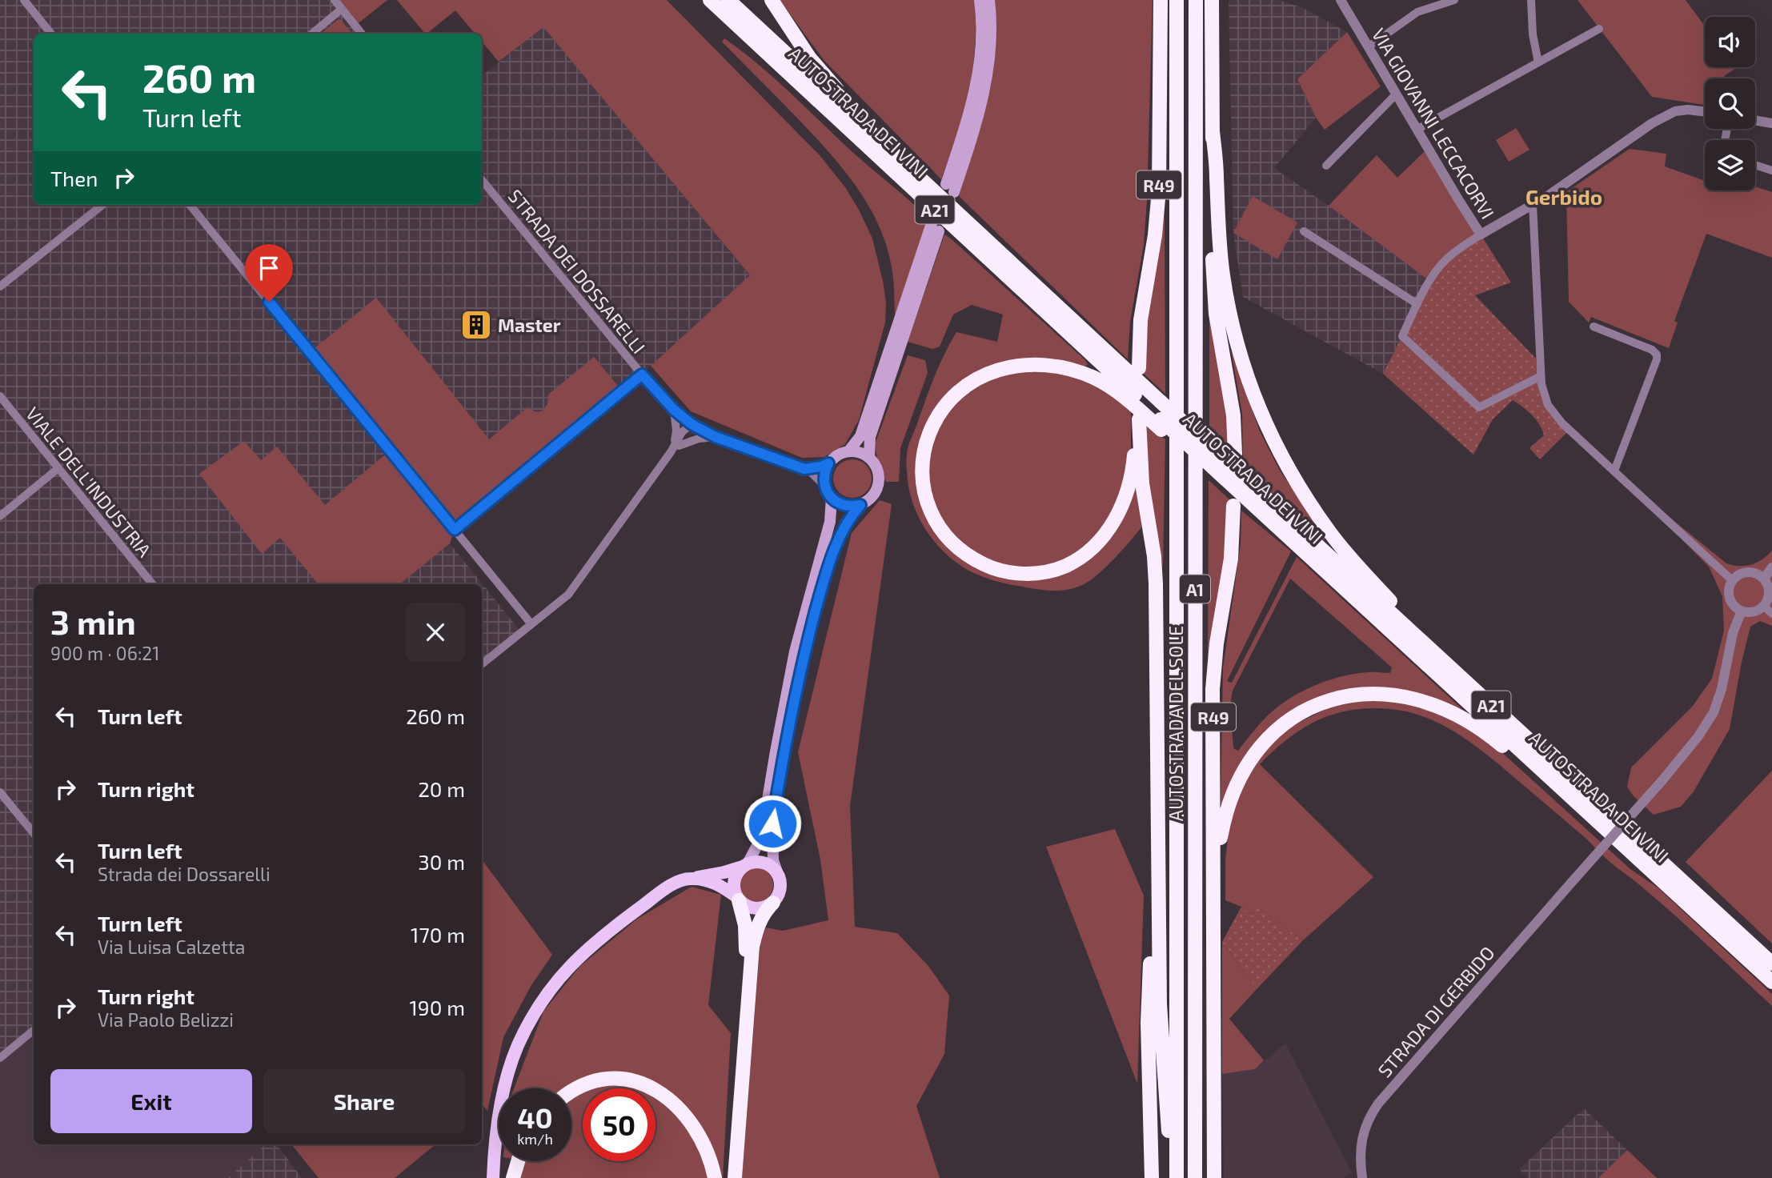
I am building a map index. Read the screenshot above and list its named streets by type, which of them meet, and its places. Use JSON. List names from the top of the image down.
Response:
{
  "streets": {
    "highway": [
      "AUTOSTRADA DEI VINI",
      "R49",
      "A21",
      "A1",
      "AUTOSTRADA DEL SOLE"
    ],
    "street": [
      "VIA GIOVANNI LECCACORVI",
      "STRADA DEI DOSSARELLI",
      "VIALE DELL'INDUSTRIA",
      "STRADA DI GERBIDO"
    ]
  },
  "districts": ["Gerbido"],
  "places": {
    "building": ["Master"]
  },
  "page": {
    "turn": ["260 m", "Turn left"],
    "then": "Then",
    "heading": ["3 min", "900 m · 06:21"],
    "list": [
      {
        "name": "Turn left",
        "value": "260 m"
      },
      {
        "name": "Turn right",
        "value": "20 m"
      },
      {
        "name": "Turn left",
        "note": "Strada dei Dossarelli",
        "value": "30 m"
      },
      {
        "name": "Turn left",
        "note": "Via Luisa Calzetta",
        "value": "170 m"
      },
      {
        "name": "Turn right",
        "note": "Via Paolo Belizzi",
        "value": "190 m"
      }
    ],
    "buttons": ["Exit", "Share"],
    "speed": "40 km/h",
    "limit": "50"
  }
}
